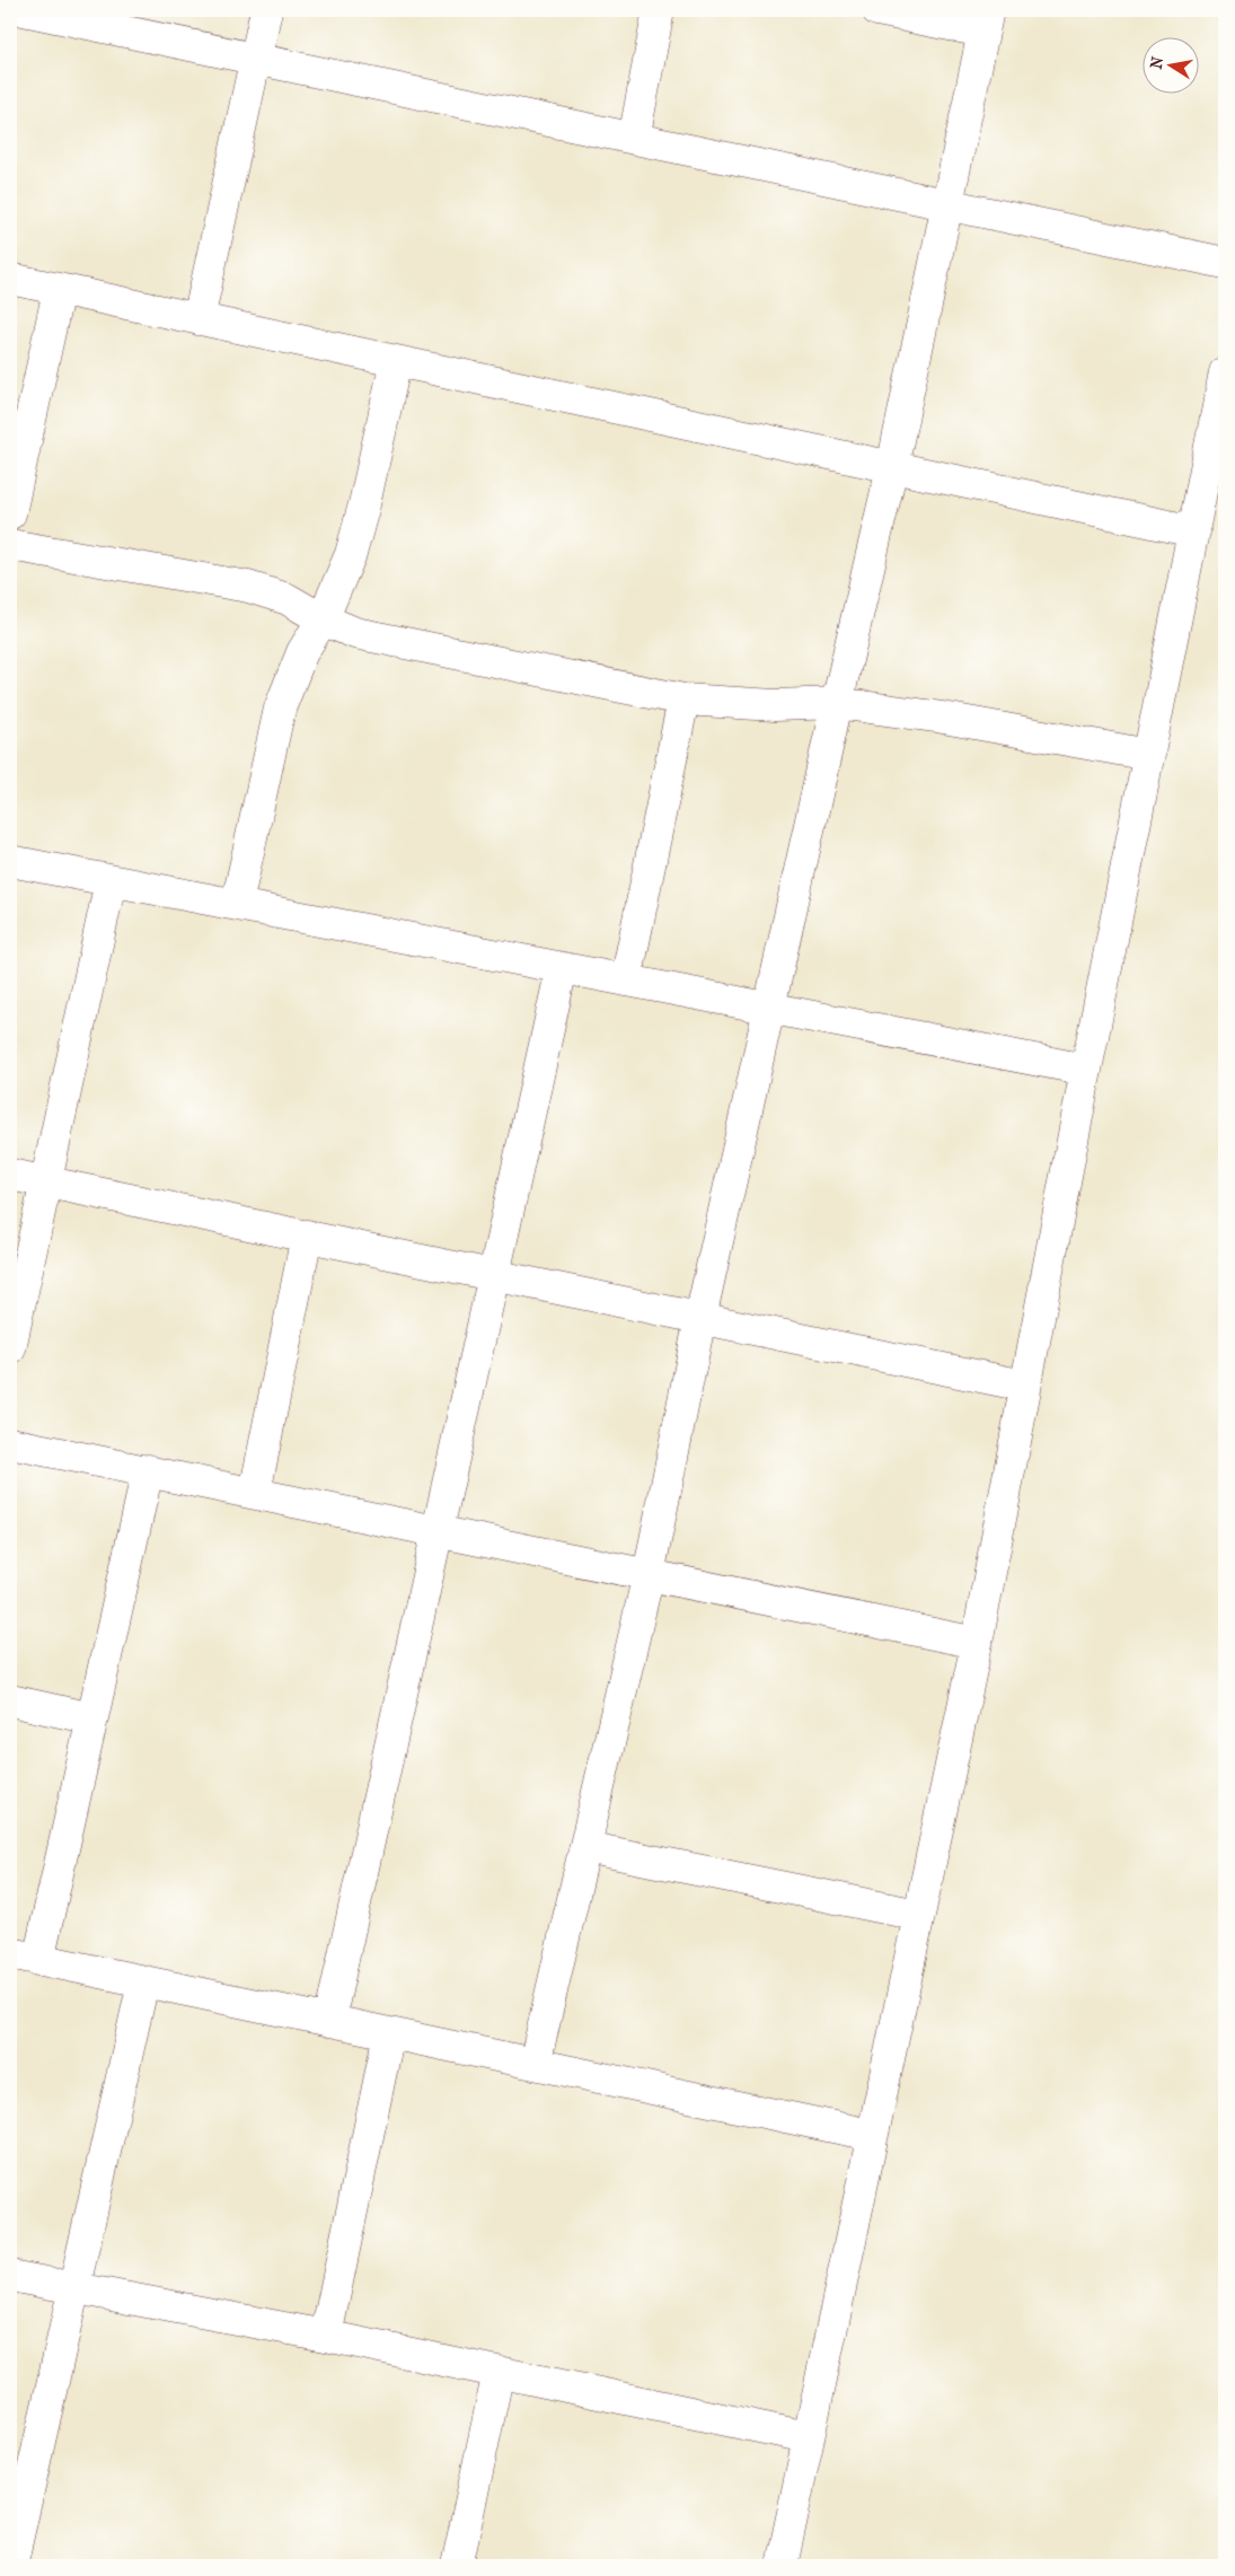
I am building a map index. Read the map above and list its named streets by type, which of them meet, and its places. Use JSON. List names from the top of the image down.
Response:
{
  "north": "left"
}
